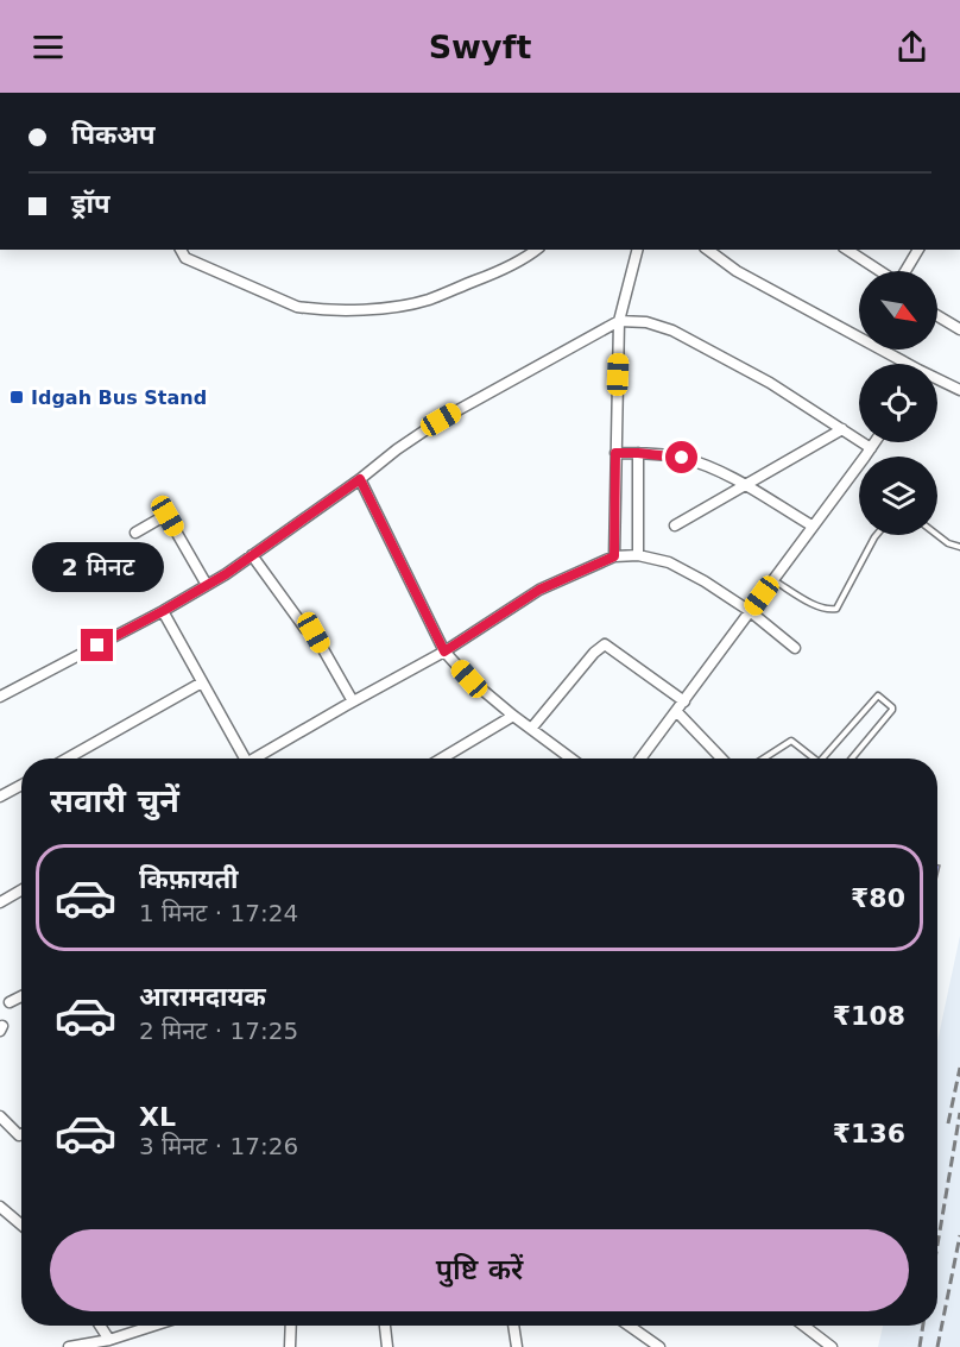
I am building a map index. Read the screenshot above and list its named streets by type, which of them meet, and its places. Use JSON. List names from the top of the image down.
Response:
{
  "places": {
    "transit": ["Idgah Bus Stand"]
  },
  "north": "bottom right",
  "page": {
    "header": "Swyft",
    "banner": ["पिकअप", "ड्रॉप"],
    "bubble": "2 मिनट",
    "heading": "सवारी चुनें",
    "list": [
      {
        "name": "किफ़ायती",
        "note": "1 मिनट · 17:24",
        "value": "₹80"
      },
      {
        "name": "आरामदायक",
        "note": "2 मिनट · 17:25",
        "value": "₹108"
      },
      {
        "name": "XL",
        "note": "3 मिनट · 17:26",
        "value": "₹136"
      }
    ],
    "buttons": "पुष्टि करें"
  }
}
